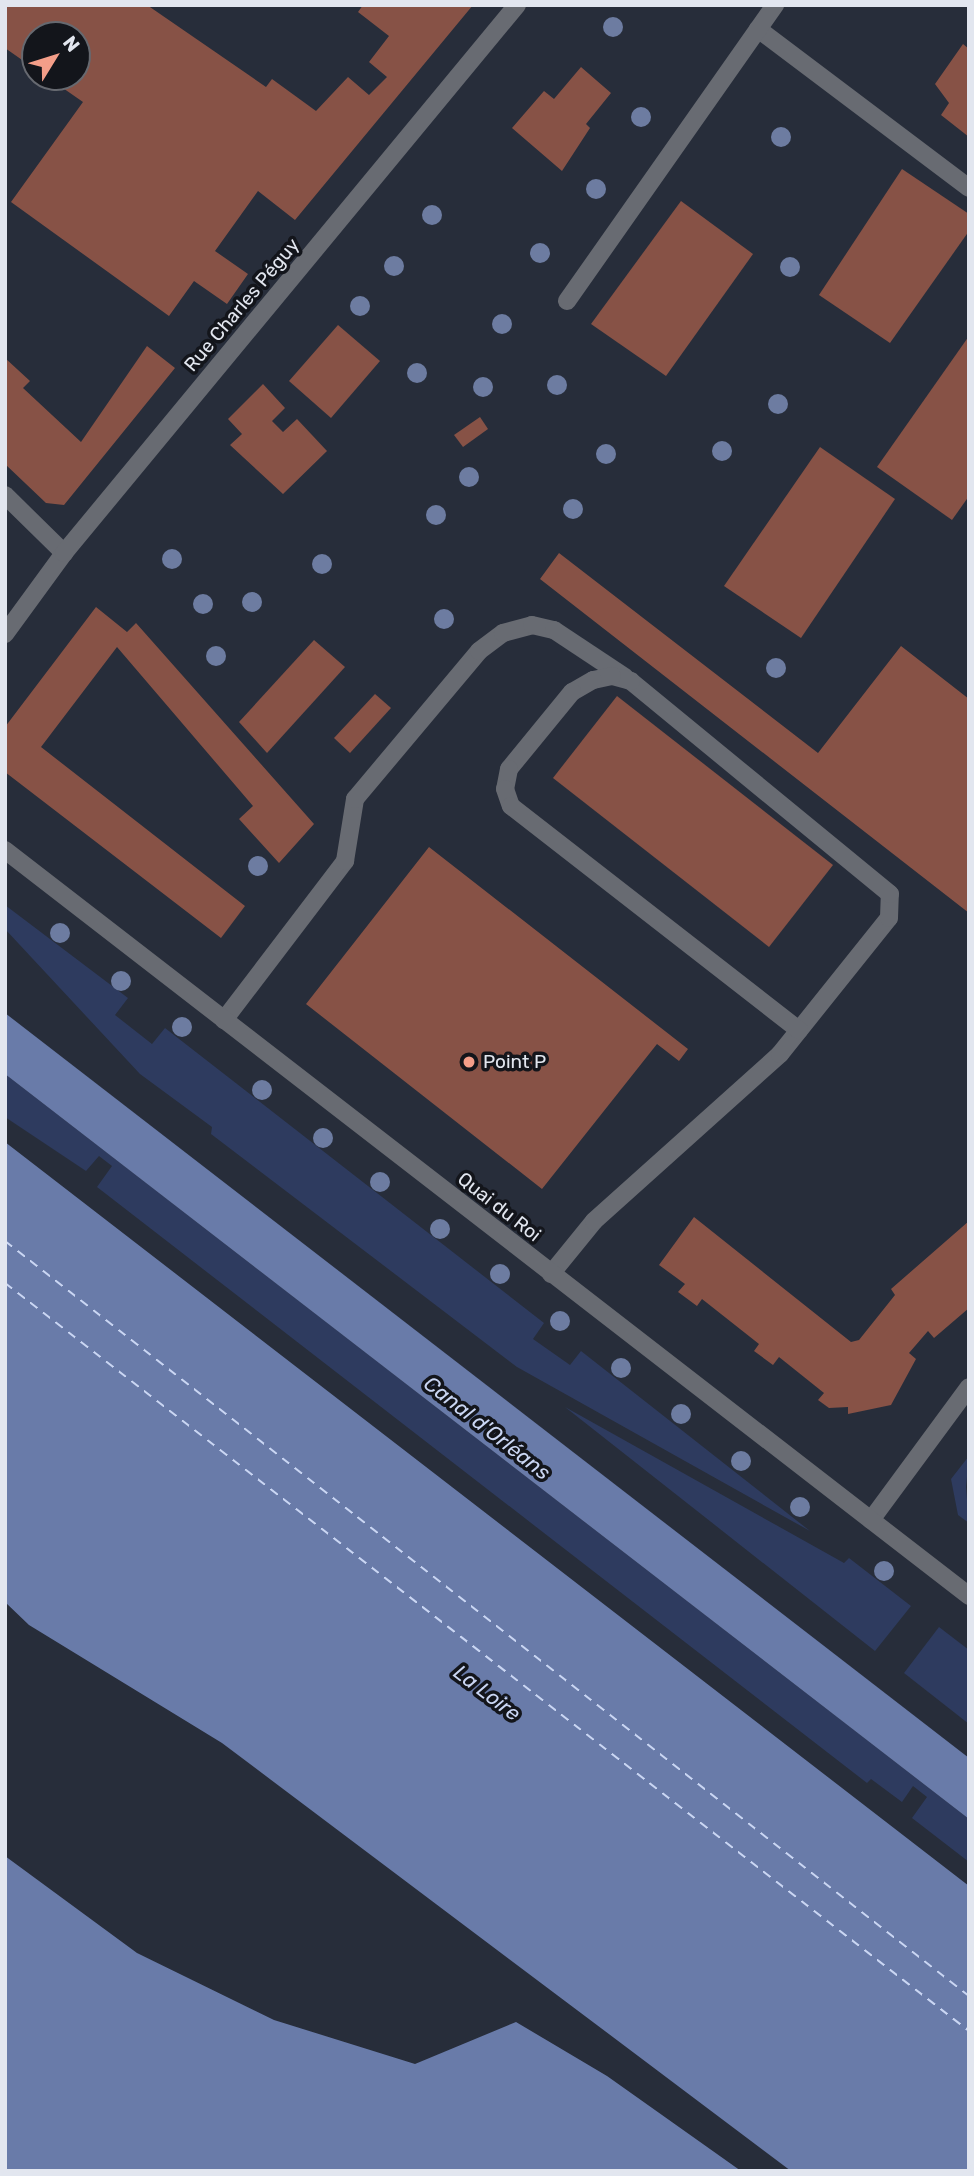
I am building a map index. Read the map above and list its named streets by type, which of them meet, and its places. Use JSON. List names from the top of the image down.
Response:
{
  "streets": {
    "street": ["Rue Charles Péguy", "Quai du Roi"]
  },
  "water": ["Canal d'Orléans", "La Loire"],
  "places": ["Point P"],
  "north": "top right"
}
